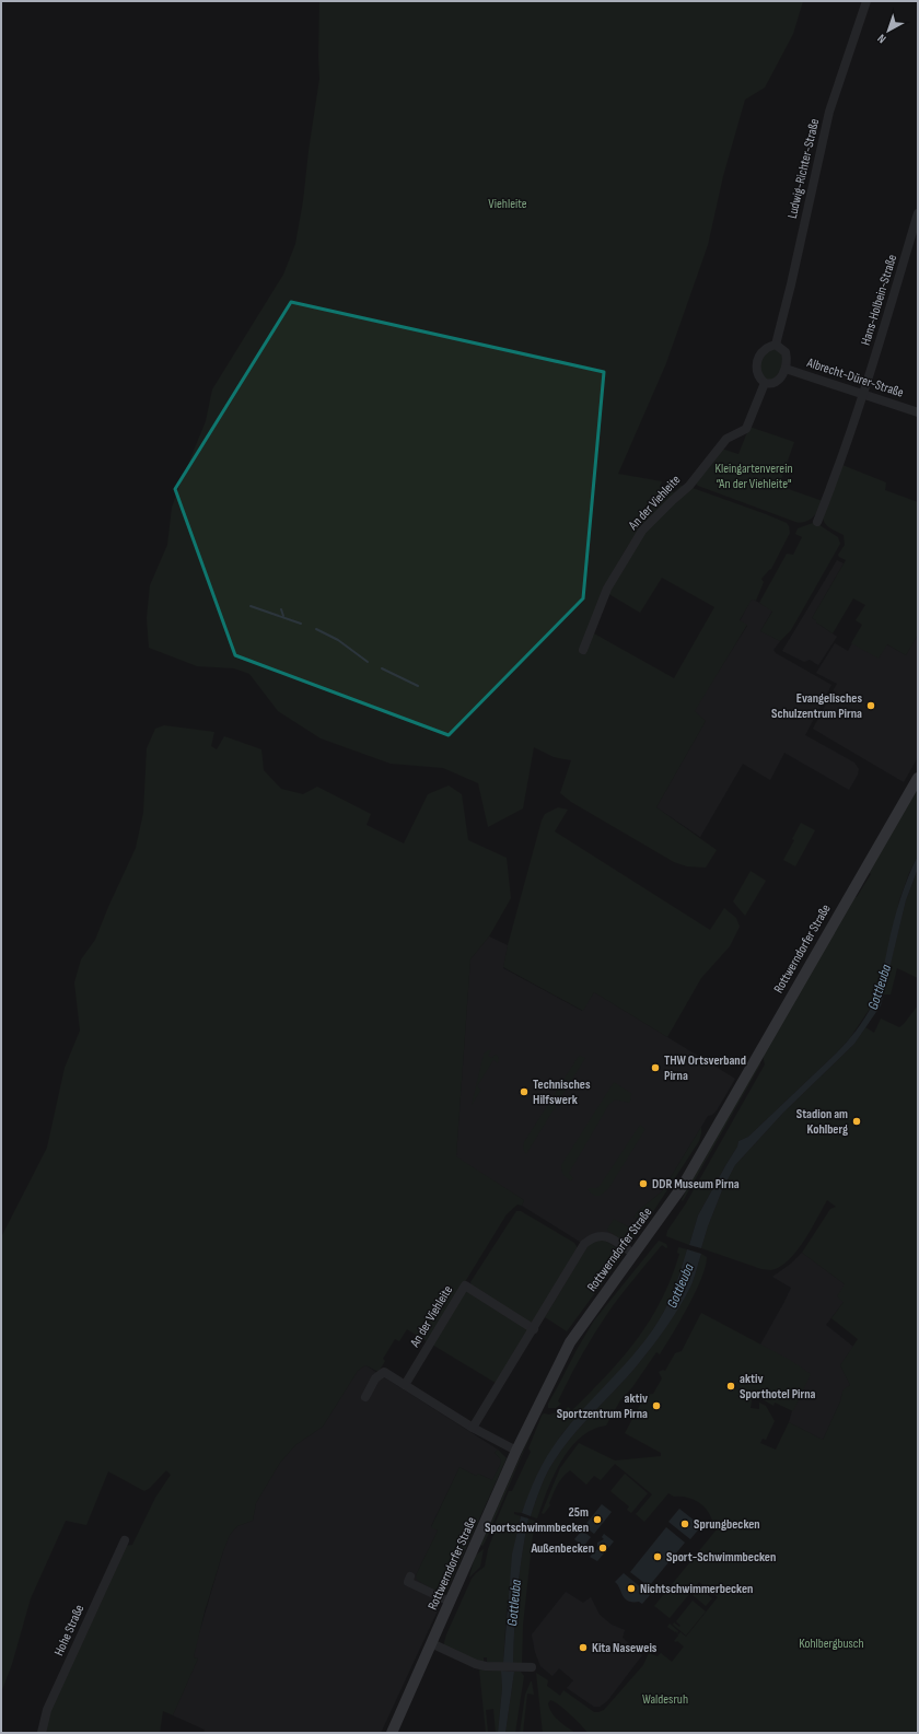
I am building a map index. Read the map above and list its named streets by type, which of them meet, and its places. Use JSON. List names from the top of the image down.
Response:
{
  "streets": {
    "main road": ["Rottwerndorfer Straße"],
    "street": [
      "Ludwig-Richter-Straße",
      "Hans-Holbein-Straße",
      "Albrecht-Dürer-Straße",
      "An der Viehleite",
      "Hohe Straße"
    ]
  },
  "crossings": [
    ["Ludwig-Richter-Straße", "Albrecht-Dürer-Straße"],
    ["Ludwig-Richter-Straße", "An der Viehleite"],
    ["Hans-Holbein-Straße", "Albrecht-Dürer-Straße"],
    ["Albrecht-Dürer-Straße", "An der Viehleite"]
  ],
  "water": ["Gottleuba"],
  "parks": [
    "Viehleite",
    "Kleingartenverein “An der Viehleite\"",
    "Kohlbergbusch",
    "Waldesruh"
  ],
  "places": [
    "Evangelisches Schulzentrum Pirna",
    "THW Ortsverband Pirna",
    "Technisches Hilfswerk",
    "Stadion am Kohlberg",
    "DDR Museum Pirna",
    "aktiv Sporthotel Pirna",
    "aktiv Sportzentrum Pirna",
    "25m Sportschwimmbecken",
    "Sprungbecken",
    "Außenbecken",
    "Sport-Schwimmbecken",
    "Nichtschwimmerbecken",
    "Kita Naseweis"
  ],
  "north": "bottom left"
}
